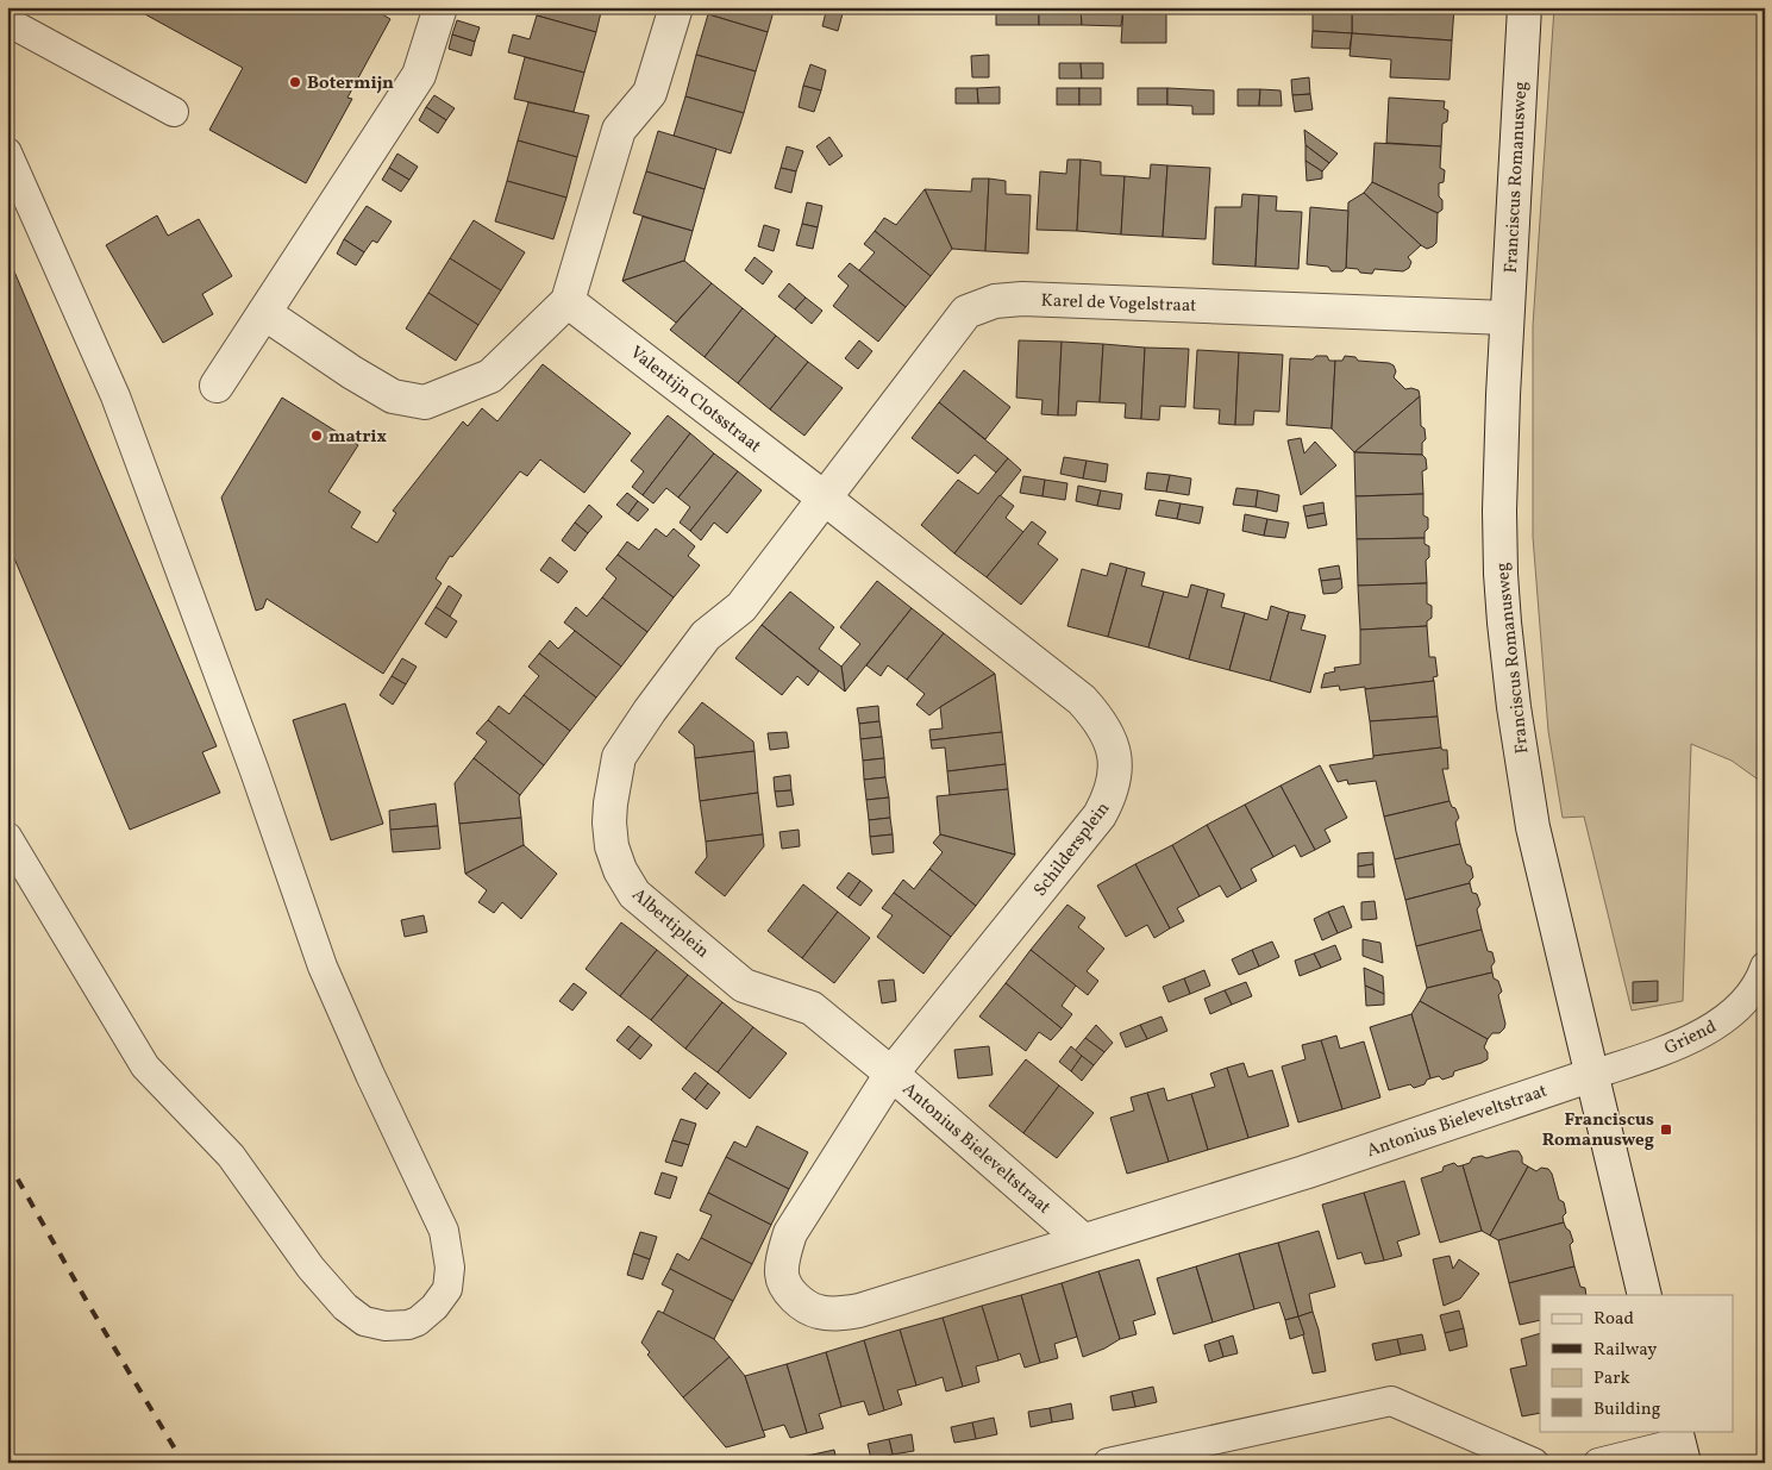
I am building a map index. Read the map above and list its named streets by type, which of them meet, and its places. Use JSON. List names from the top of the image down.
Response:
{
  "streets": {
    "street": [
      "Franciscus Romanusweg",
      "Karel de Vogelstraat",
      "Valentijn Clotsstraat",
      "Schildersplein",
      "Albertiplein",
      "Antonius Bieleveltstraat"
    ],
    "lane": ["Griend"]
  },
  "crossings": [
    ["Franciscus Romanusweg", "Karel de Vogelstraat"],
    ["Franciscus Romanusweg", "Griend"],
    ["Franciscus Romanusweg", "Antonius Bieleveltstraat"],
    ["Karel de Vogelstraat", "Valentijn Clotsstraat"],
    ["Karel de Vogelstraat", "Schildersplein"],
    ["Karel de Vogelstraat", "Albertiplein"],
    ["Valentijn Clotsstraat", "Schildersplein"],
    ["Valentijn Clotsstraat", "Albertiplein"],
    ["Schildersplein", "Albertiplein"],
    ["Schildersplein", "Antonius Bieleveltstraat"],
    ["Albertiplein", "Antonius Bieleveltstraat"],
    ["Griend", "Antonius Bieleveltstraat"]
  ],
  "places": {
    "other": ["Botermijn", "matrix"],
    "transit": ["Franciscus Romanusweg"]
  },
  "legend": [
    "Road",
    "Railway",
    "Park",
    "Building"
  ]
}
